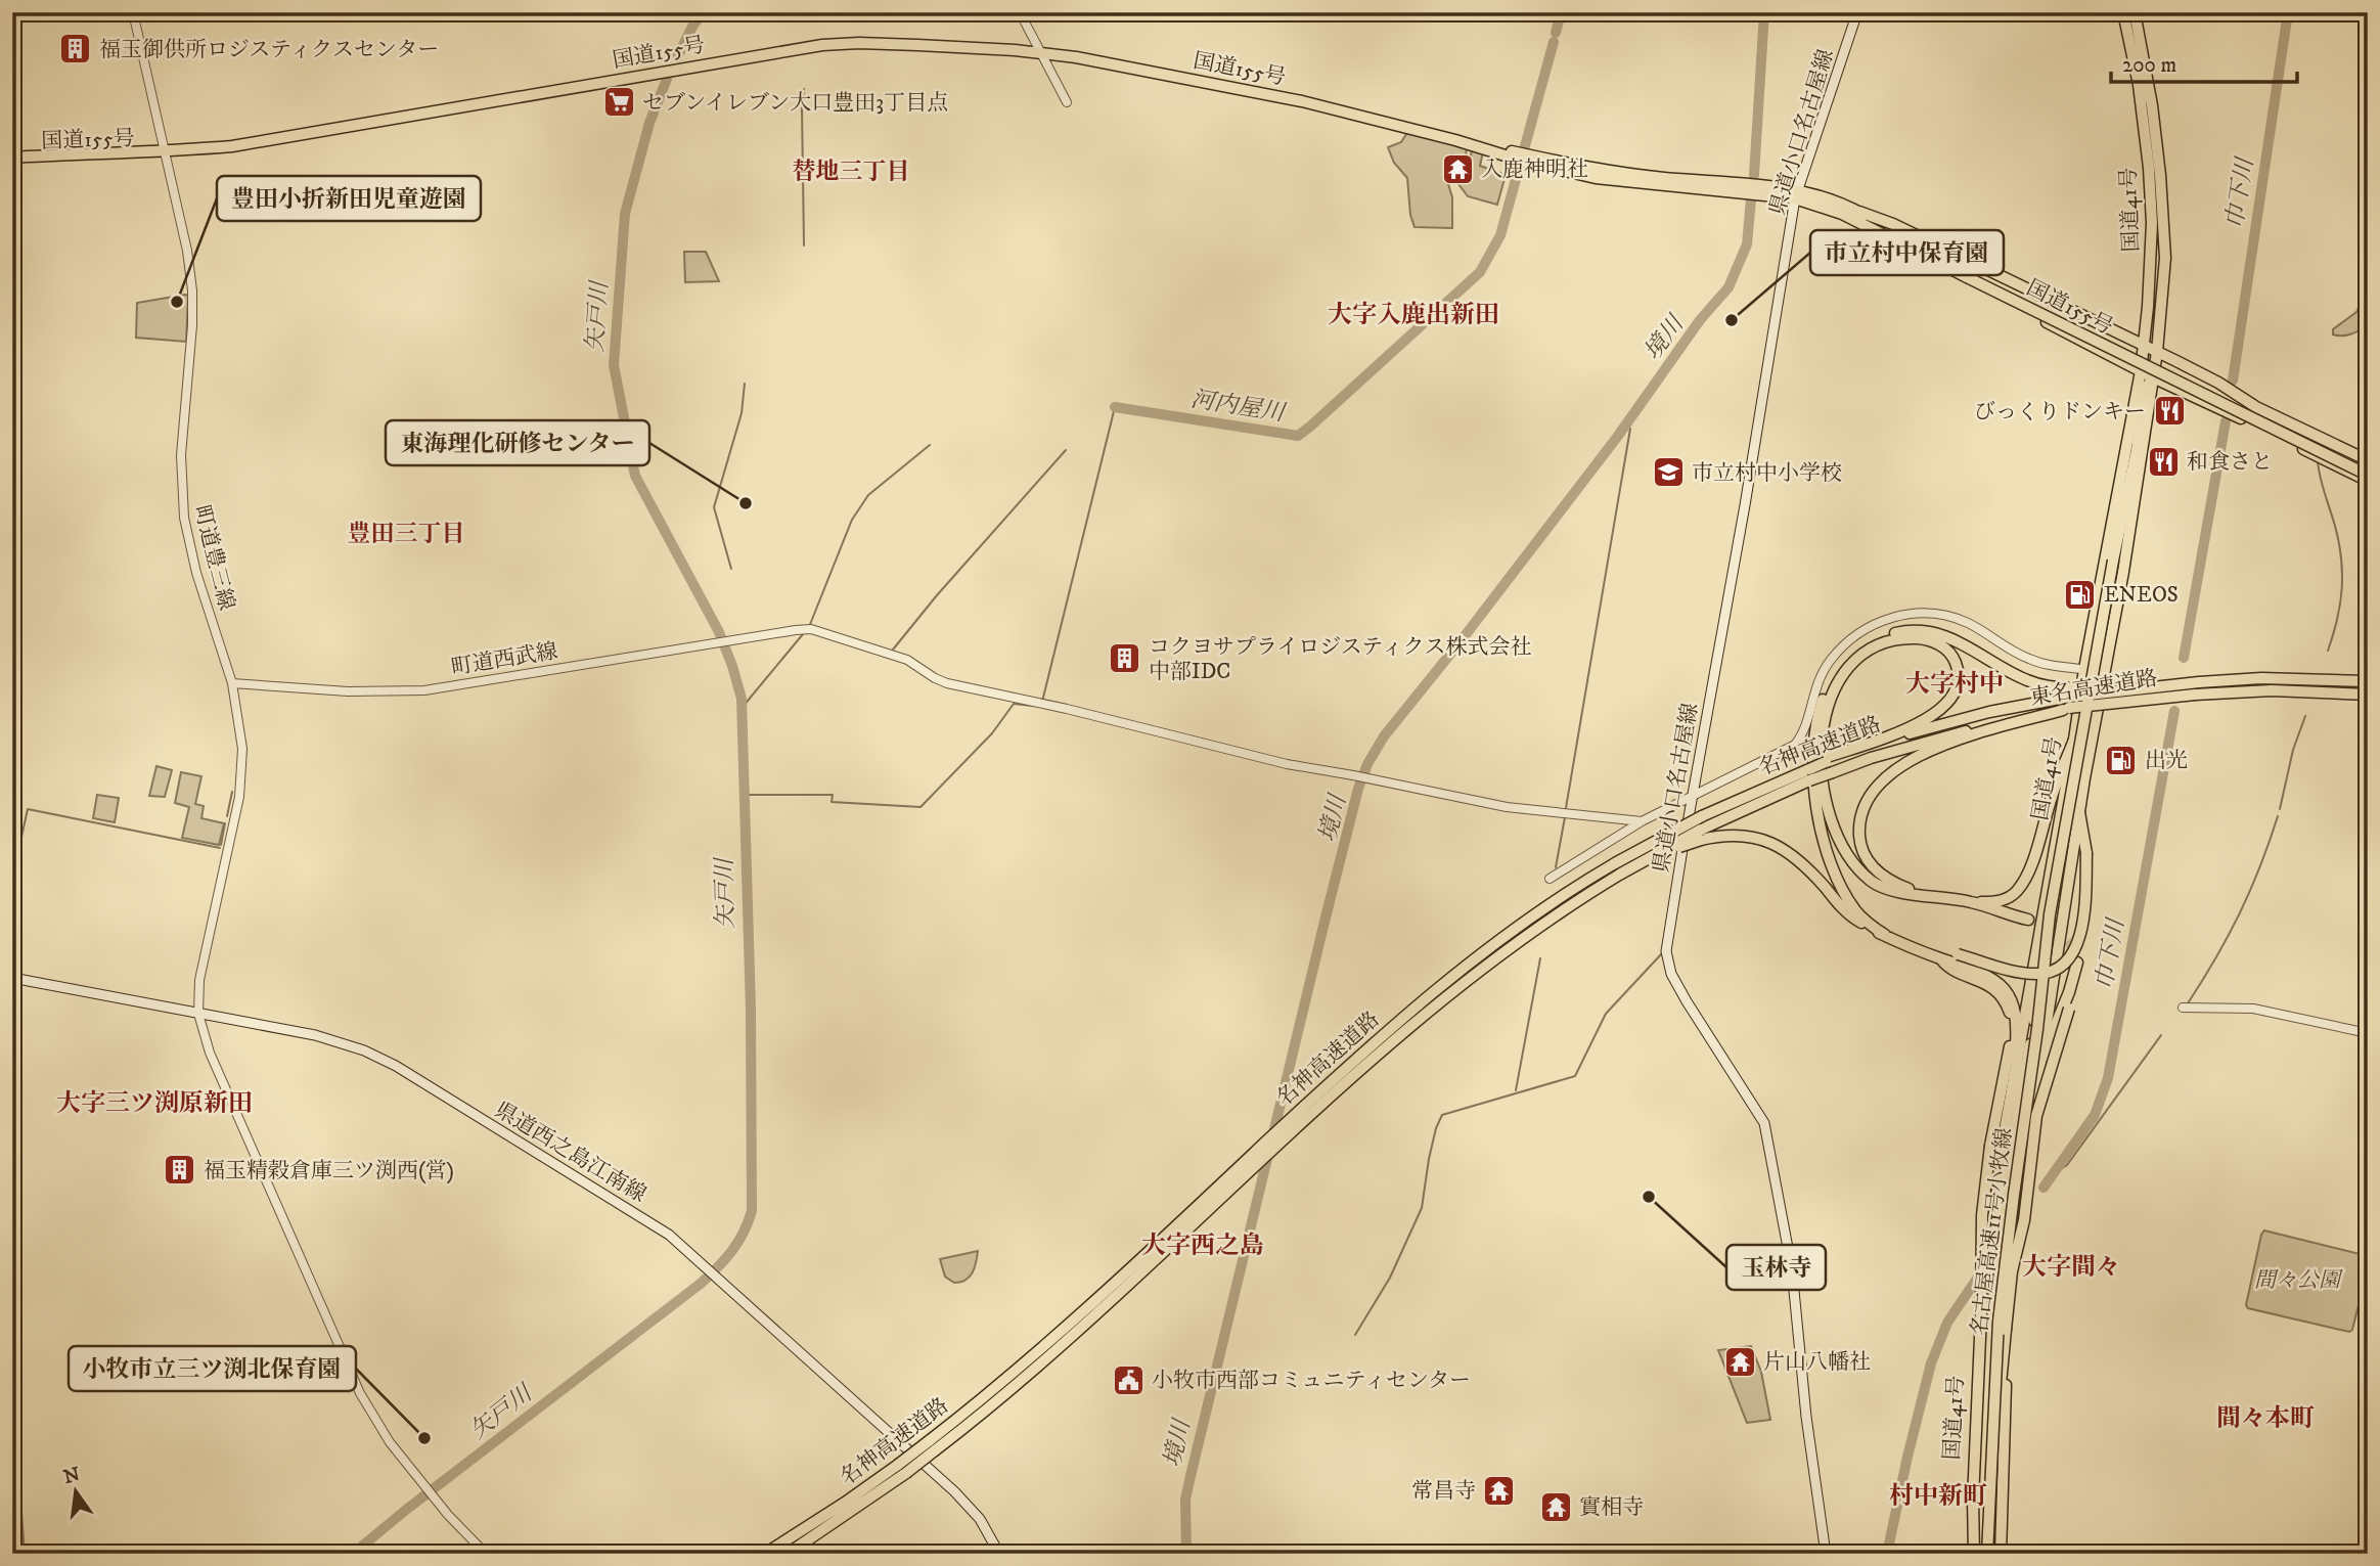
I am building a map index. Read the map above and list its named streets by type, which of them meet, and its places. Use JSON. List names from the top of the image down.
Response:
{
  "streets": {
    "highway": [
      "国道155号",
      "国道41号",
      "東名高速道路",
      "名神高速道路",
      "名古屋高速11号小牧線"
    ],
    "main road": ["県道小口名古屋線", "県道西之島江南線"],
    "street": ["町道豊三線", "町道西武線"]
  },
  "crossings": [
    ["国道155号", "県道小口名古屋線"],
    ["国道155号", "町道豊三線"],
    ["国道41号", "名古屋高速11号小牧線"],
    ["町道豊三線", "町道西武線"],
    ["町道豊三線", "県道西之島江南線"],
    ["東名高速道路", "名神高速道路"]
  ],
  "districts": [
    "替地三丁目",
    "大字入鹿出新田",
    "豊田三丁目",
    "大字村中",
    "大字三ツ渕原新田",
    "大字西之島",
    "大字間々",
    "間々本町",
    "村中新町"
  ],
  "water": [
    "巾下川",
    "矢戸川",
    "境川",
    "河内屋川"
  ],
  "parks": ["間々公園"],
  "places": {
    "building": ["福玉御供所ロジスティクスセンター", "コクヨサプライロジスティクス株式会社 中部IDC", "福玉精穀倉庫三ツ渕西(営)"],
    "supermarket": ["セブンイレブン大口豊田3丁目点"],
    "temple": [
      "入鹿神明社",
      "片山八幡社",
      "常昌寺",
      "實相寺"
    ],
    "other": [
      "豊田小折新田児童遊園",
      "市立村中保育園",
      "東海理化研修センター",
      "玉林寺",
      "小牧市立三ツ渕北保育園"
    ],
    "restaurant": ["びっくりドンキー", "和食さと"],
    "school or university": ["市立村中小学校"],
    "fuel station": ["ENEOS", "出光"],
    "public building": ["小牧市西部コミュニティセンター"]
  },
  "scale_bar": "200 m",
  "north": "top"
}
